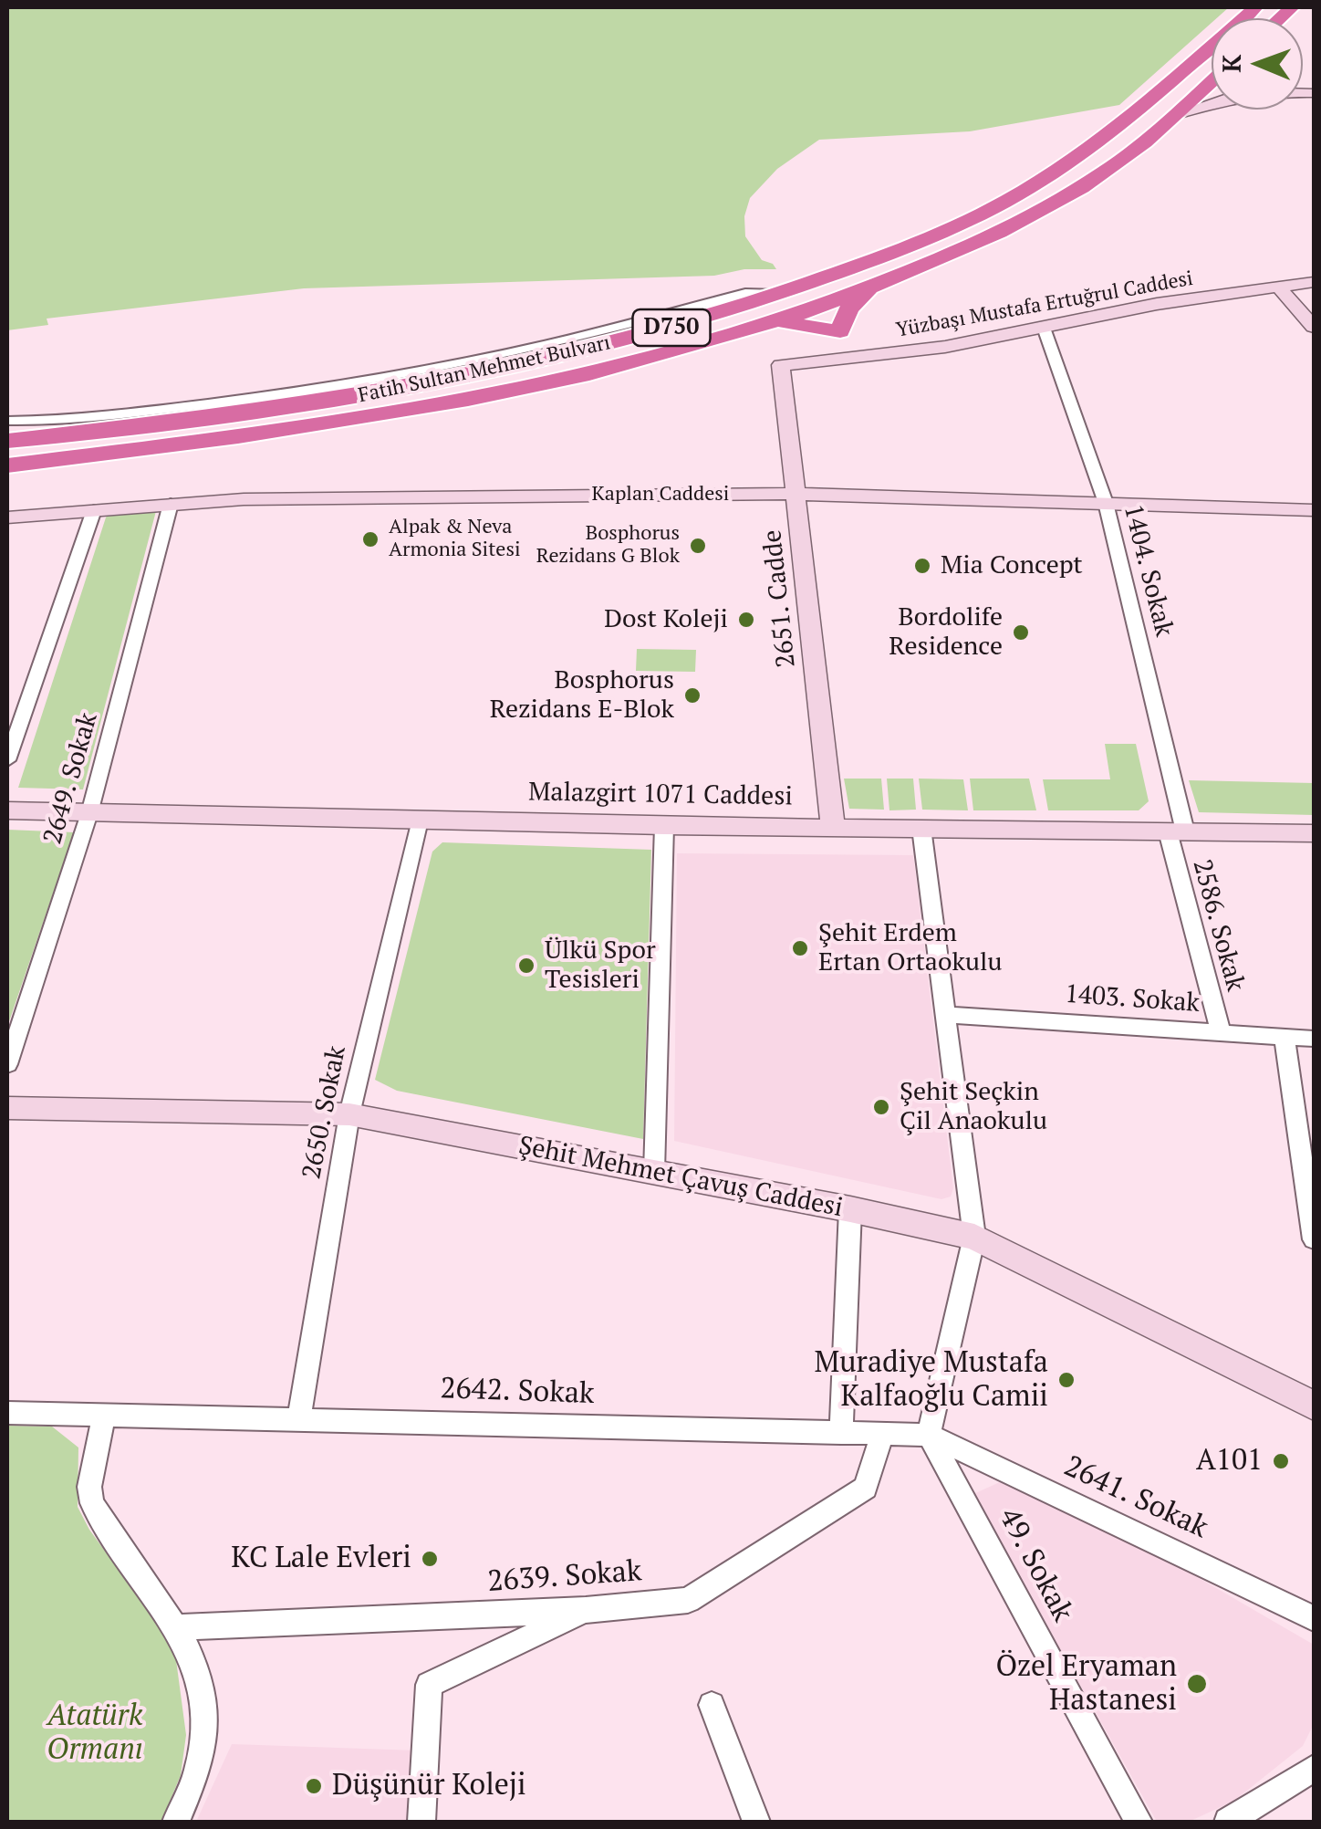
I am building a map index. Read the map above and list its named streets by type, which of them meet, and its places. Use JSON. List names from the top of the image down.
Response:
{
  "streets": {
    "highway": ["D750", "Fatih Sultan Mehmet Bulvarı"],
    "street": [
      "Yüzbaşı Mustafa Ertuğrul Caddesi",
      "Kaplan Caddesi",
      "1404. Sokak",
      "2651. Cadde",
      "2649. Sokak",
      "Malazgirt 1071 Caddesi",
      "2586. Sokak",
      "1403. Sokak",
      "2650. Sokak",
      "Şehit Mehmet Çavuş Caddesi",
      "2642. Sokak",
      "2641. Sokak",
      "49. Sokak",
      "2639. Sokak"
    ]
  },
  "crossings": [
    ["Yüzbaşı Mustafa Ertuğrul Caddesi", "1404. Sokak"],
    ["Yüzbaşı Mustafa Ertuğrul Caddesi", "2651. Cadde"],
    ["Kaplan Caddesi", "1404. Sokak"],
    ["Kaplan Caddesi", "2651. Cadde"],
    ["Kaplan Caddesi", "2649. Sokak"],
    ["1404. Sokak", "Malazgirt 1071 Caddesi"],
    ["1404. Sokak", "2586. Sokak"],
    ["2651. Cadde", "Malazgirt 1071 Caddesi"],
    ["2649. Sokak", "Malazgirt 1071 Caddesi"],
    ["Malazgirt 1071 Caddesi", "2586. Sokak"],
    ["Malazgirt 1071 Caddesi", "2650. Sokak"],
    ["2586. Sokak", "1403. Sokak"],
    ["2650. Sokak", "Şehit Mehmet Çavuş Caddesi"],
    ["2650. Sokak", "2642. Sokak"],
    ["2642. Sokak", "2641. Sokak"],
    ["2642. Sokak", "49. Sokak"],
    ["2642. Sokak", "2639. Sokak"],
    ["2641. Sokak", "49. Sokak"]
  ],
  "parks": ["Atatürk Ormanı"],
  "places": [
    "Alpak & Neva Armonia Sitesi",
    "Bosphorus Rezidans G Blok",
    "Mia Concept",
    "Dost Koleji",
    "Bordolife Residence",
    "Bosphorus Rezidans E-Blok",
    "Şehit Erdem Ertan Ortaokulu",
    "Ülkü Spor Tesisleri",
    "Şehit Seçkin Çil Anaokulu",
    "Muradiye Mustafa Kalfaoğlu Camii",
    "A101",
    "KC Lale Evleri",
    "Özel Eryaman Hastanesi",
    "Düşünür Koleji"
  ],
  "north": "left"
}
